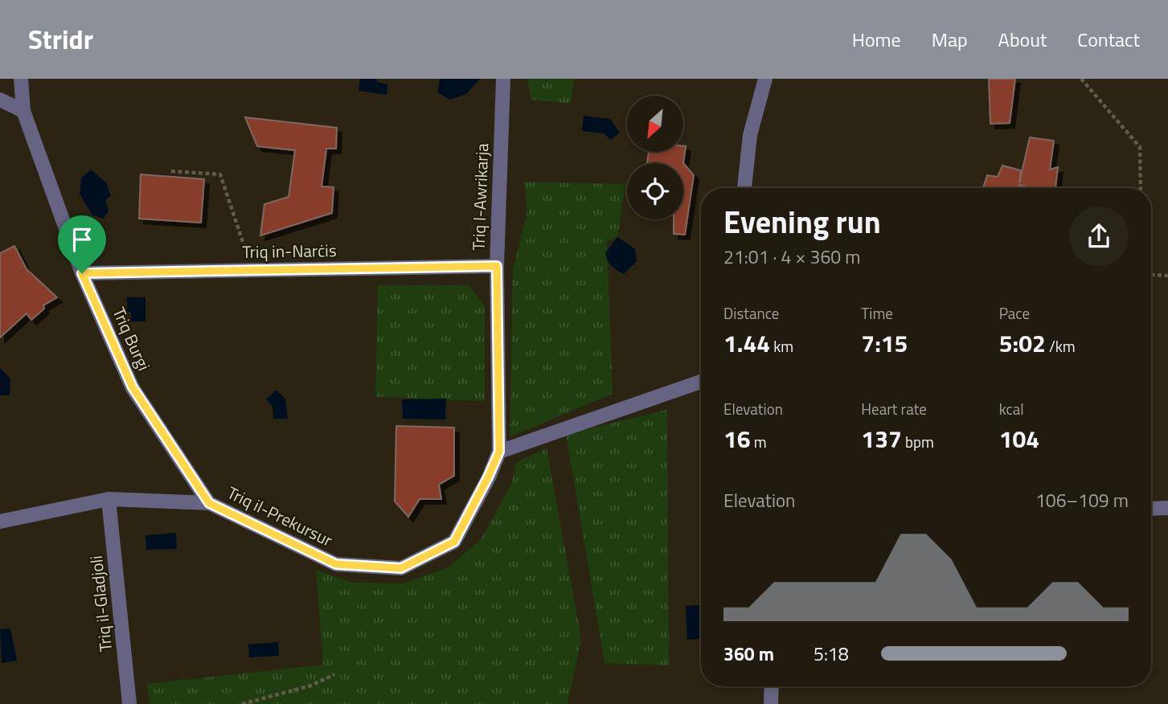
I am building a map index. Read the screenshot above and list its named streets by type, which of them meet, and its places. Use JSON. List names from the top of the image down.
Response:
{
  "streets": {
    "street": [
      "Triq l-Awrikarja",
      "Triq in-Narċis",
      "Triq Burgi",
      "Triq il-Prekursur",
      "Triq il-Gladjoli"
    ]
  },
  "crossings": [
    ["Triq l-Awrikarja", "Triq in-Narċis"],
    ["Triq l-Awrikarja", "Triq il-Prekursur"],
    ["Triq in-Narċis", "Triq Burgi"],
    ["Triq Burgi", "Triq il-Prekursur"],
    ["Triq il-Prekursur", "Triq il-Gladjoli"]
  ],
  "north": "bottom left",
  "page": {
    "header": "Stridr",
    "nav": [
      "Home",
      "Map",
      "About",
      "Contact"
    ],
    "heading": ["Evening run", "21:01 · 4 × 360 m"],
    "stats": [
      ["Distance", "1.44 km"],
      ["Time", "7:15"],
      ["Pace", "5:02 /km"],
      ["Elevation", "16 m"],
      ["Heart rate", "137 bpm"],
      ["kcal", "104"]
    ],
    "chart": ["Elevation", "106–109 m"],
    "list": [
      {
        "name": "360 m",
        "note": "5:18"
      }
    ]
  }
}
